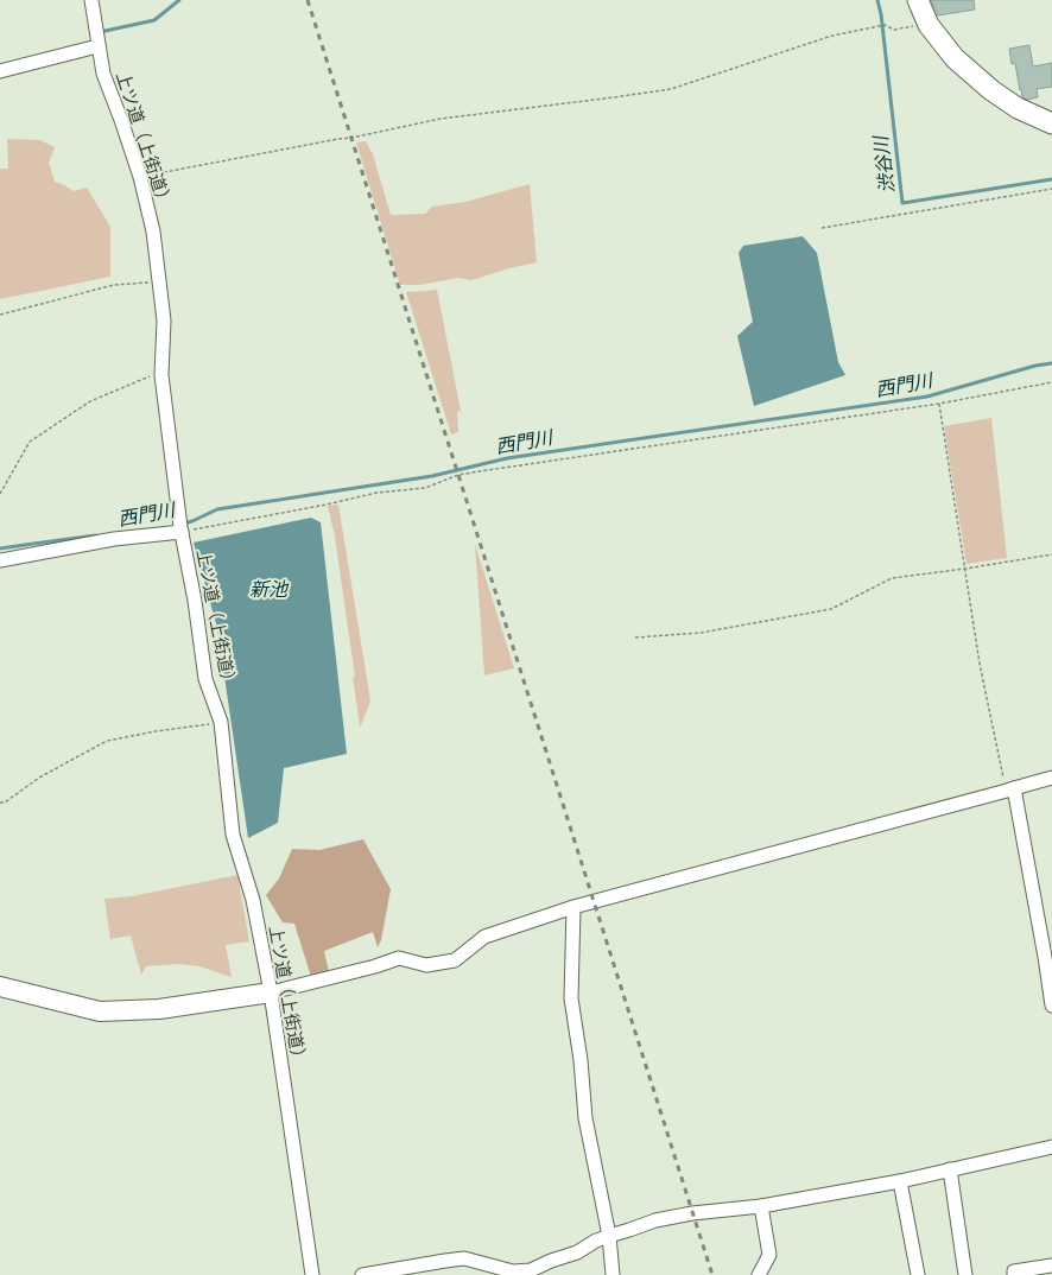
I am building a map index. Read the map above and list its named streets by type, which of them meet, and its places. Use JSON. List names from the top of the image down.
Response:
{
  "streets": {
    "street": ["上ツ道（上街道）"]
  },
  "water": ["渋谷川", "西門川", "新池"]
}
